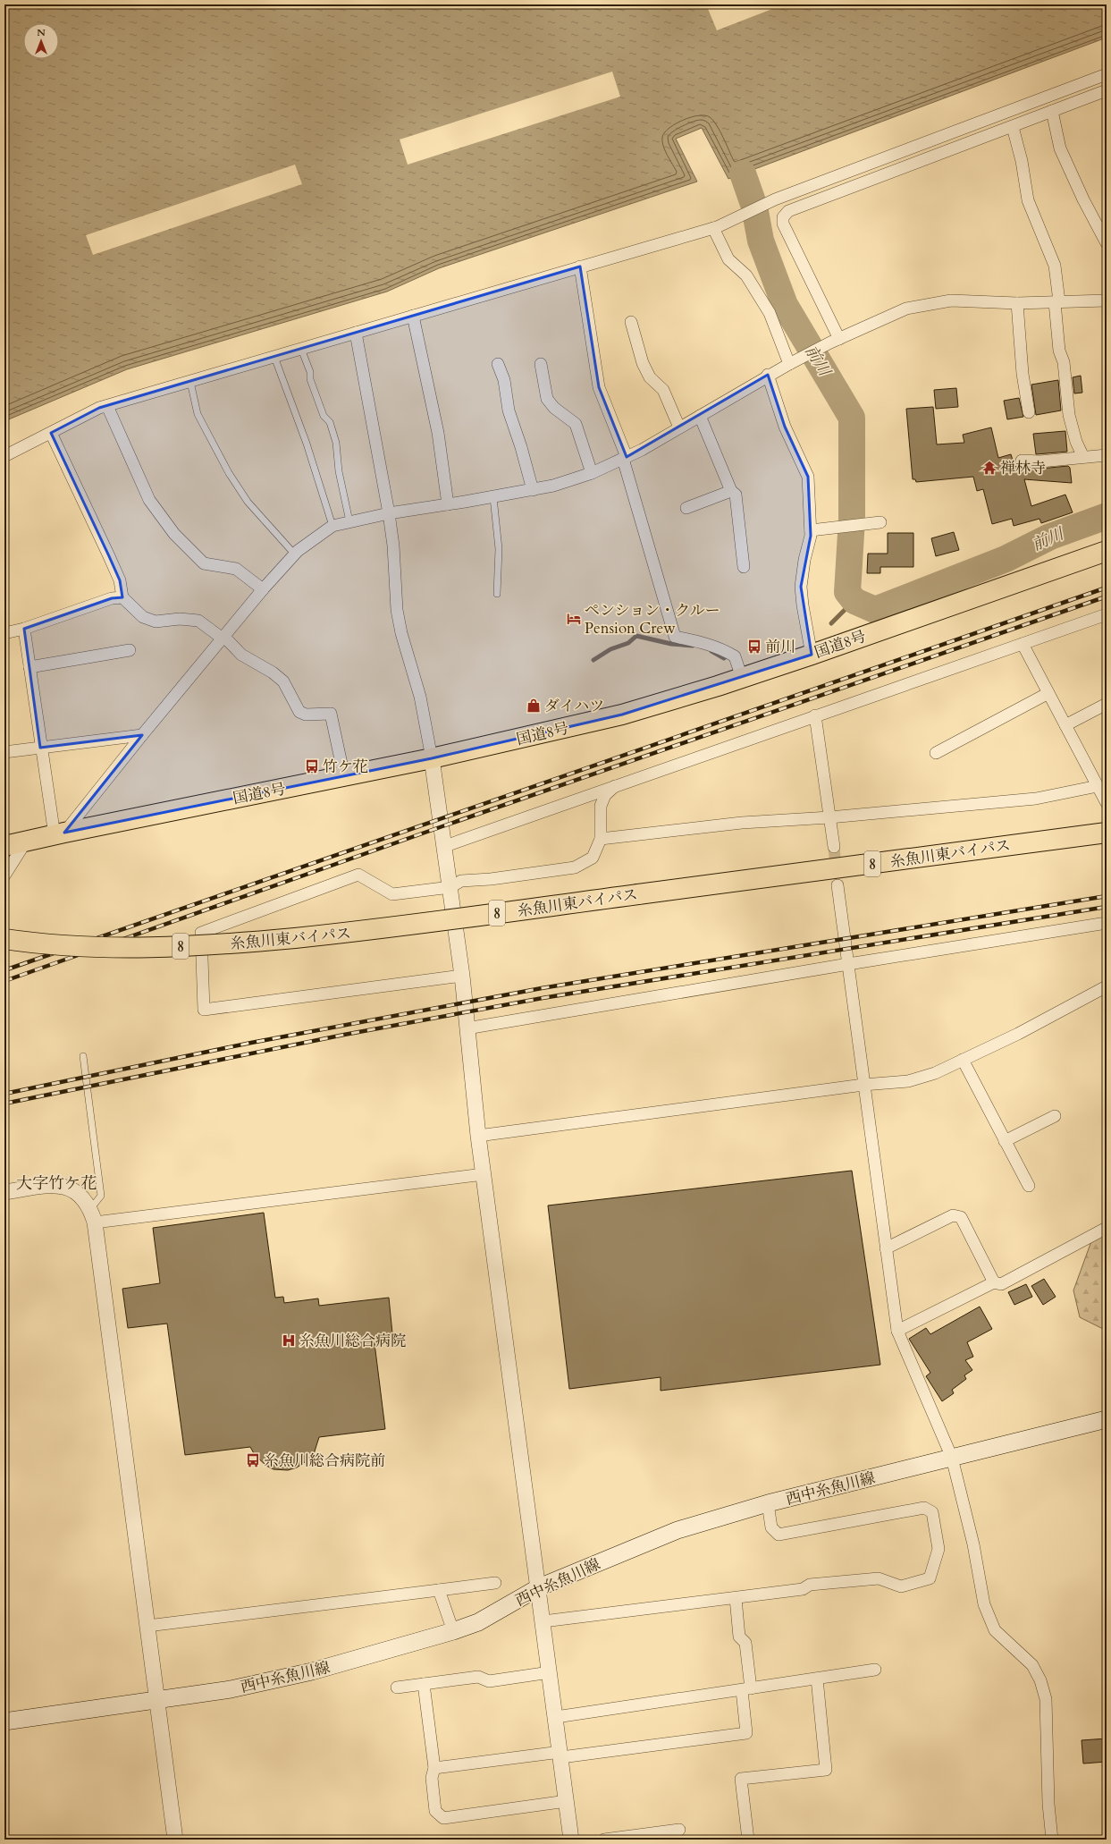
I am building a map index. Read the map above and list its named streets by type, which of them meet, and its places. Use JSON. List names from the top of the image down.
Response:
{
  "streets": {
    "highway": ["国道8号", "糸魚川東バイパス", "8"],
    "main road": ["西中糸魚川線"]
  },
  "districts": ["大字竹ケ花"],
  "water": ["前川"],
  "places": {
    "temple": ["禅林寺"],
    "hotel": ["ペンション・クルー Pension Crew"],
    "bus stop": ["前川", "竹ケ花", "糸魚川総合病院前"],
    "shop": ["ダイハツ"],
    "hospital": ["糸魚川総合病院"]
  },
  "north": "top"
}
